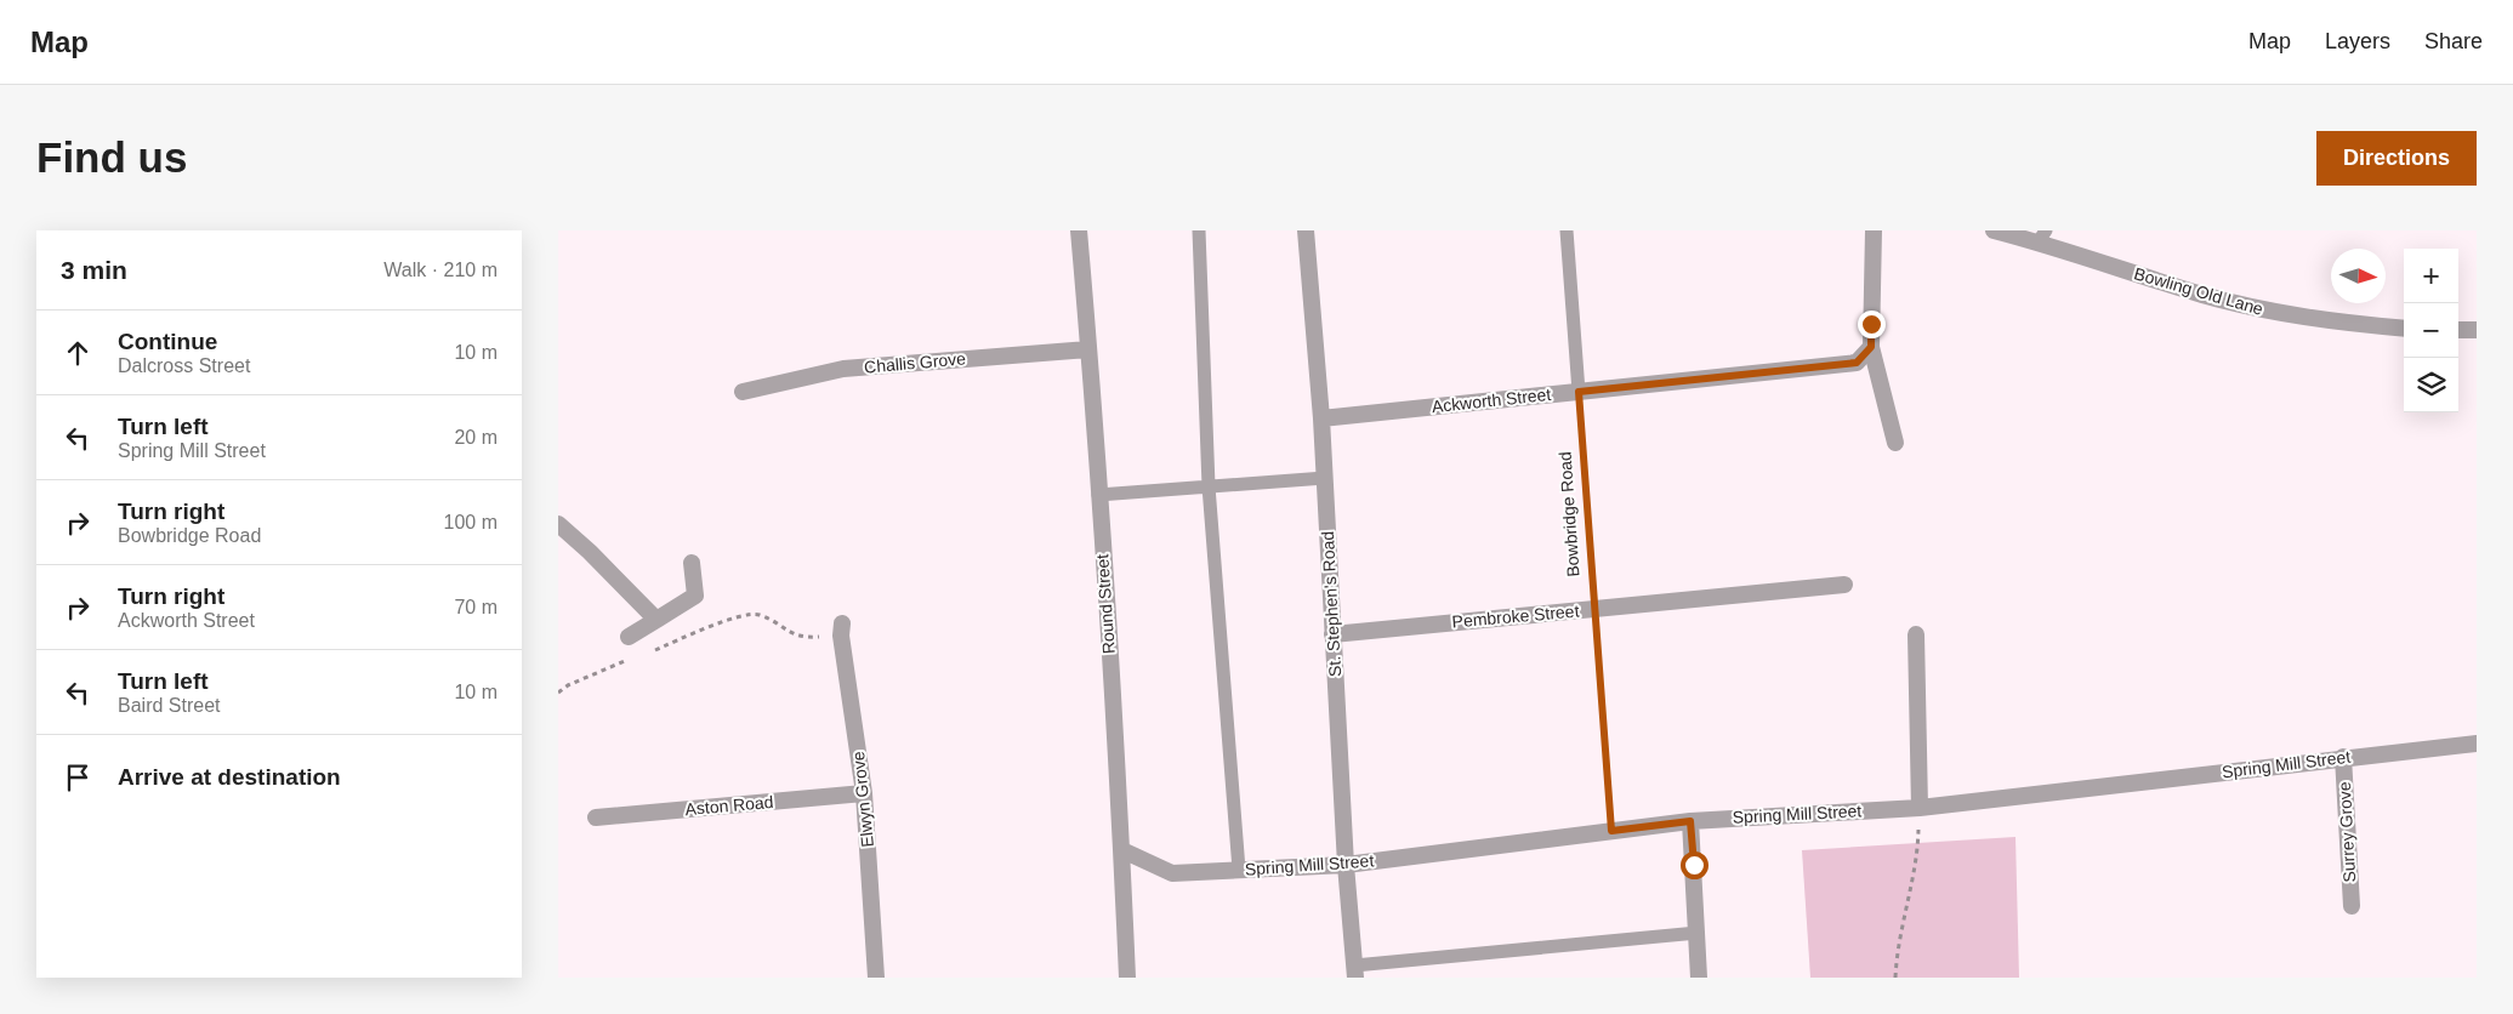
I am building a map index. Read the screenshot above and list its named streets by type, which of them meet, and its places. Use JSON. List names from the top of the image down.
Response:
{
  "streets": {
    "street": [
      "Bowling Old Lane",
      "Challis Grove",
      "Ackworth Street",
      "Round Street",
      "St. Stephen's Road",
      "Pembroke Street",
      "Spring Mill Street",
      "Elwyn Grove",
      "Aston Road",
      "Surrey Grove"
    ],
    "path": ["Bowbridge Road"]
  },
  "crossings": [
    ["Challis Grove", "Round Street"],
    ["Ackworth Street", "Bowbridge Road"],
    ["Ackworth Street", "St. Stephen's Road"],
    ["Bowbridge Road", "Pembroke Street"],
    ["Bowbridge Road", "Spring Mill Street"],
    ["Round Street", "Spring Mill Street"],
    ["St. Stephen's Road", "Pembroke Street"],
    ["St. Stephen's Road", "Spring Mill Street"],
    ["Spring Mill Street", "Surrey Grove"],
    ["Elwyn Grove", "Aston Road"]
  ],
  "north": "right",
  "page": {
    "header": "Map",
    "nav": ["Map", "Layers", "Share"],
    "buttons": "Directions",
    "title": "Find us",
    "heading": ["3 min", "Walk · 210 m"],
    "map_buttons": ["+", "−"],
    "list": [
      ["Continue", "Dalcross Street", "10 m"],
      ["Turn left", "Spring Mill Street", "20 m"],
      ["Turn right", "Bowbridge Road", "100 m"],
      ["Turn right", "Ackworth Street", "70 m"],
      ["Turn left", "Baird Street", "10 m"],
      "Arrive at destination"
    ]
  }
}
